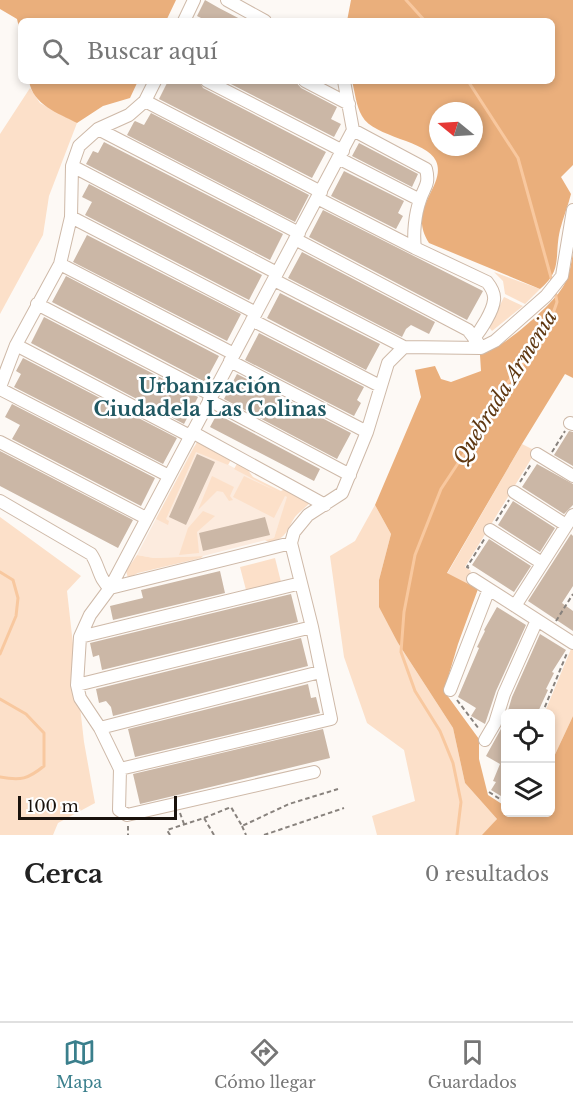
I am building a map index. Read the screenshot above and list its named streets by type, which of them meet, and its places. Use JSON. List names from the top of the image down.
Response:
{
  "districts": ["Urbanización Ciudadela Las Colinas"],
  "water": ["Quebrada Armenia"],
  "scale_bar": "100 m",
  "north": "left",
  "page": {
    "search": "Buscar aquí",
    "scale": "100 m",
    "heading": ["Cerca", "0 resultados"],
    "nav": ["Mapa", "Cómo llegar", "Guardados"]
  }
}
